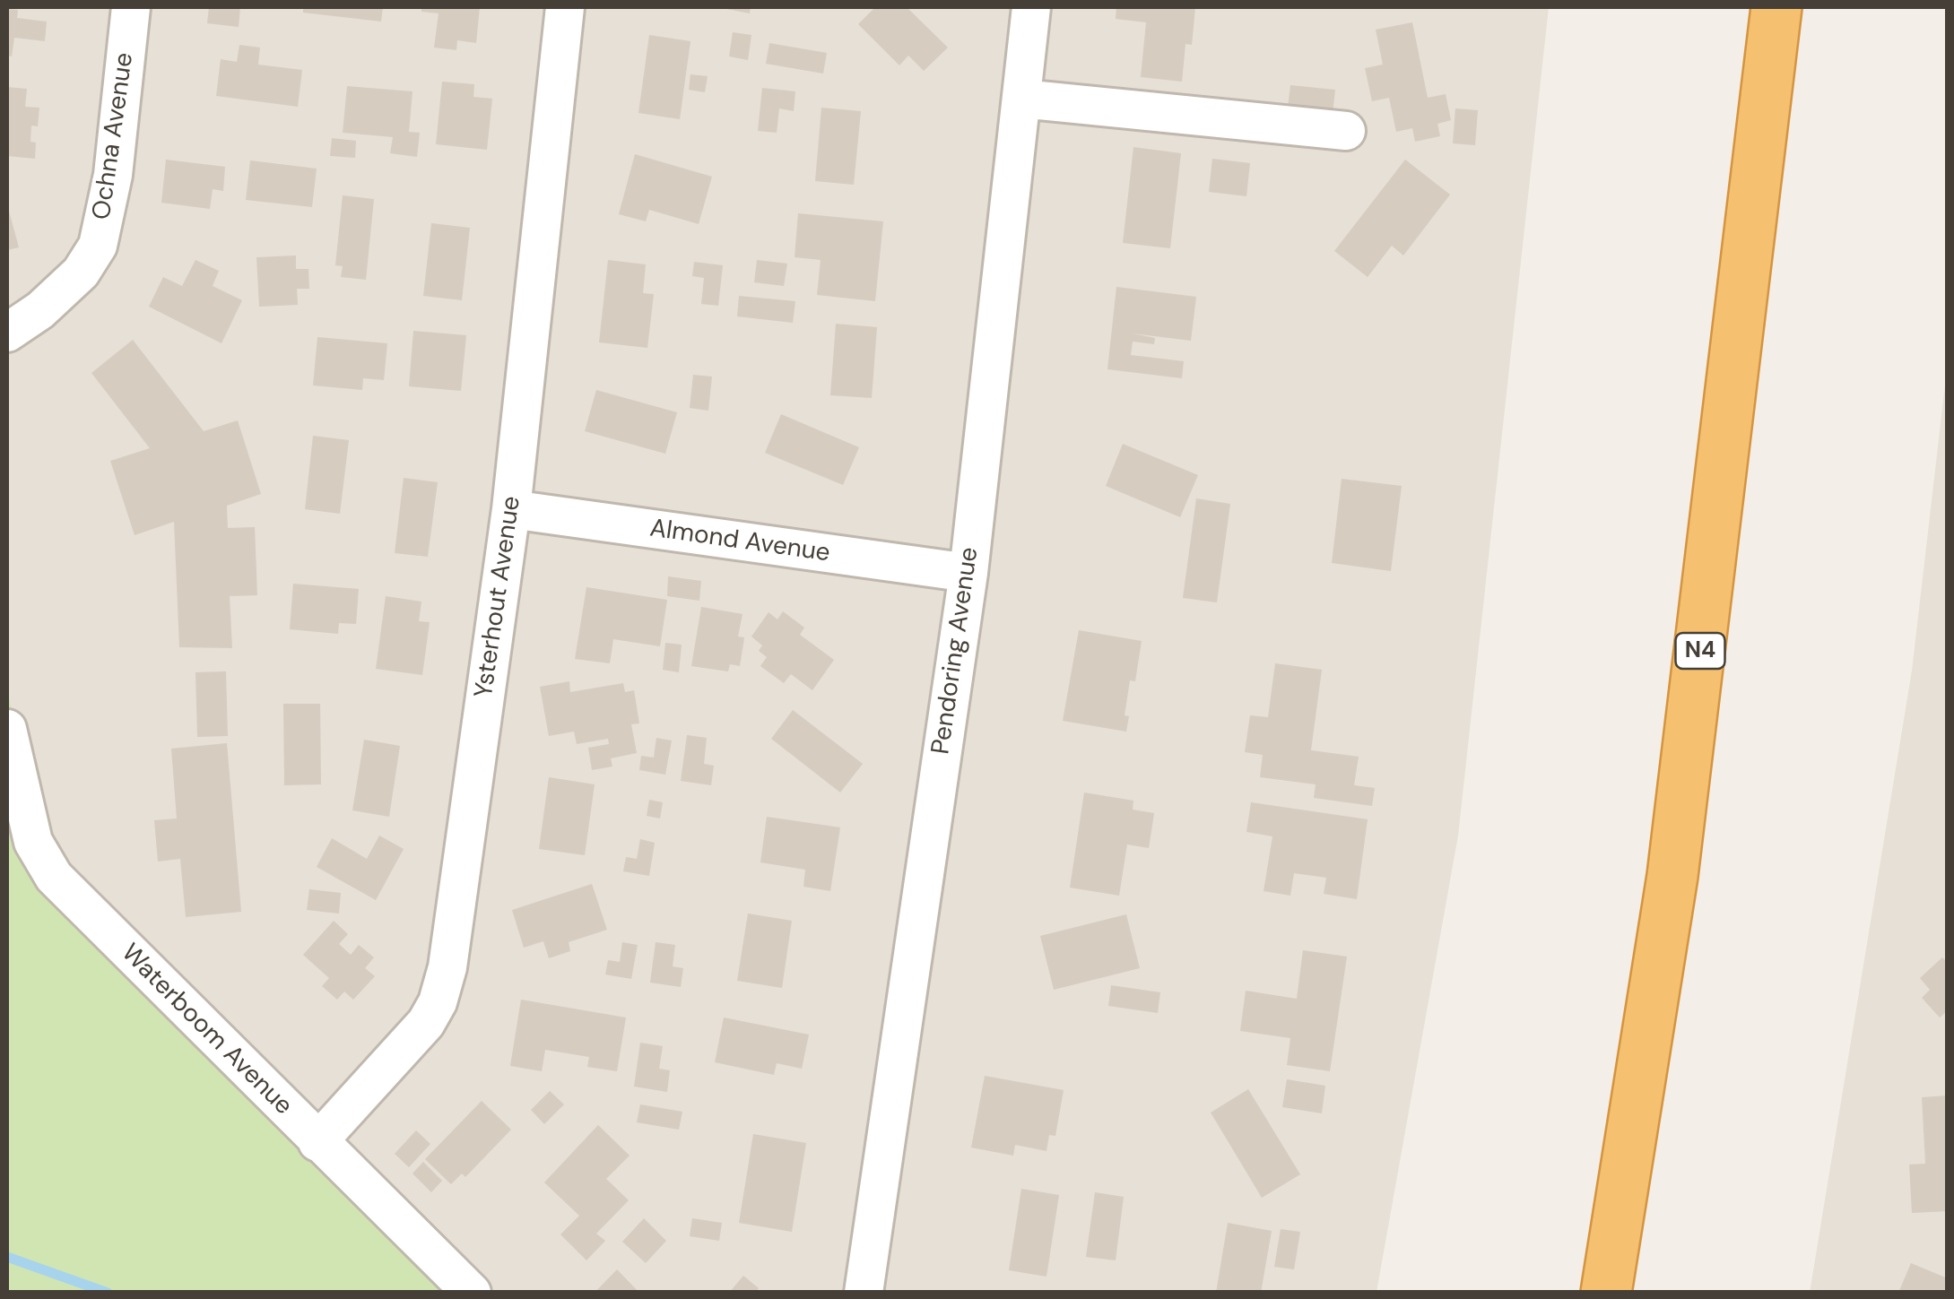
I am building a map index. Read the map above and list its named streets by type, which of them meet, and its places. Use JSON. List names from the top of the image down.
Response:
{
  "streets": {
    "highway": ["N4"],
    "street": [
      "Ochna Avenue",
      "Almond Avenue",
      "Ysterhout Avenue",
      "Pendoring Avenue",
      "Waterboom Avenue"
    ]
  },
  "crossings": [
    ["Almond Avenue", "Ysterhout Avenue"],
    ["Almond Avenue", "Pendoring Avenue"],
    ["Ysterhout Avenue", "Waterboom Avenue"]
  ]
}
